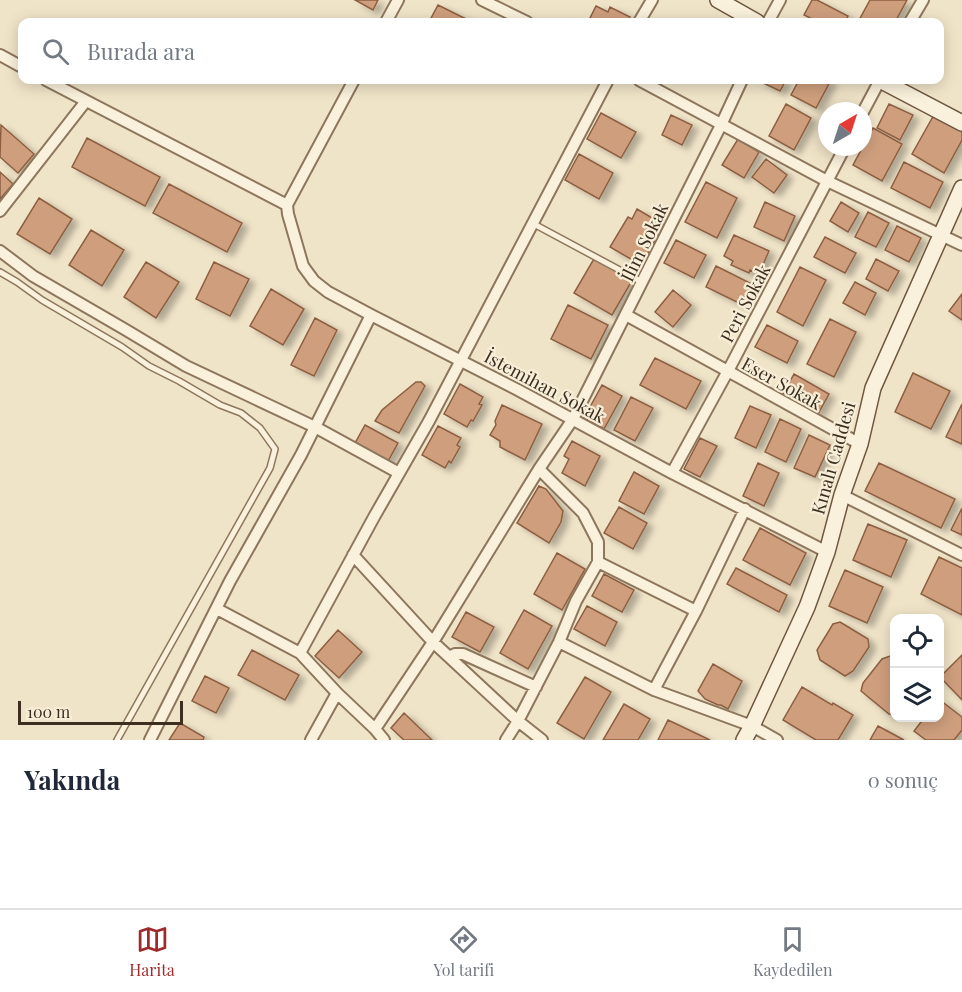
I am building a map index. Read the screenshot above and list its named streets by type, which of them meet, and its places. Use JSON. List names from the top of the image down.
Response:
{
  "streets": {
    "street": [
      "İlim Sokak",
      "Peri Sokak",
      "Eser Sokak",
      "İstemihan Sokak",
      "Kınalı Caddesi"
    ]
  },
  "crossings": [
    ["İlim Sokak", "Eser Sokak"],
    ["İlim Sokak", "İstemihan Sokak"],
    ["Peri Sokak", "Eser Sokak"],
    ["Peri Sokak", "İstemihan Sokak"],
    ["Eser Sokak", "Kınalı Caddesi"],
    ["İstemihan Sokak", "Kınalı Caddesi"]
  ],
  "scale_bar": "100 m",
  "north": "top right",
  "page": {
    "search": "Burada ara",
    "scale": "100 m",
    "heading": ["Yakında", "0 sonuç"],
    "nav": ["Harita", "Yol tarifi", "Kaydedilen"]
  }
}
